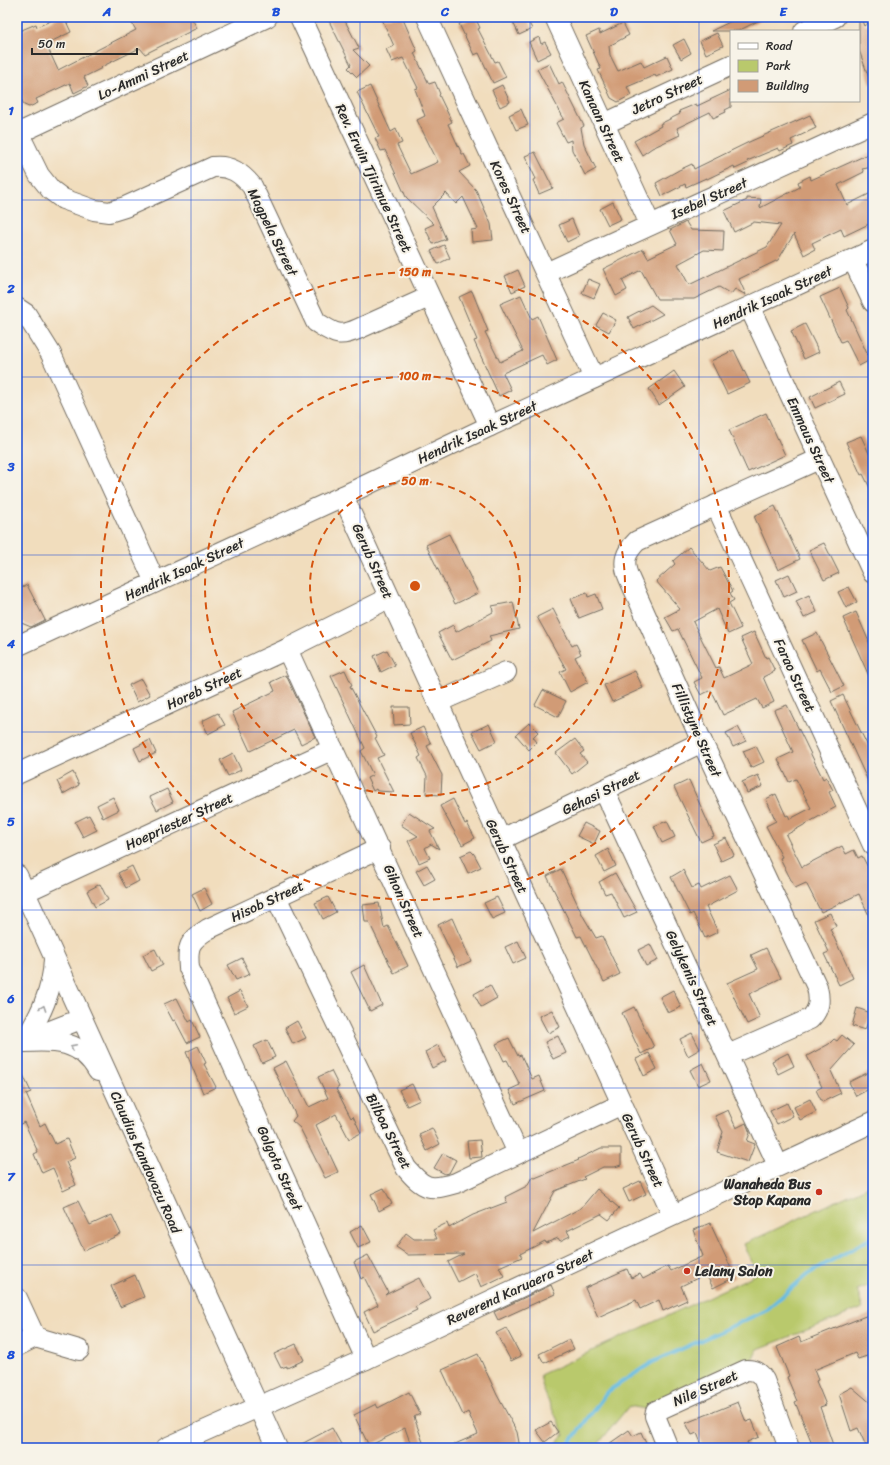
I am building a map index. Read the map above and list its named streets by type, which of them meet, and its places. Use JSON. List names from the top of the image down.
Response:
{
  "streets": {
    "street": [
      "Lo-Ammi Street",
      "Jetro Street",
      "Kanaan Street",
      "Rev. Erwin Tjirimue Street",
      "Kores Street",
      "Isebel Street",
      "Magpela Street",
      "Hendrik Isaak Street",
      "Emmaus Street",
      "Gerub Street",
      "Farao Street",
      "Horeb Street",
      "Fillistyne Street",
      "Gehasi Street",
      "Hoepriester Street",
      "Hisob Street",
      "Gihon Street",
      "Gelykenis Street",
      "Bilboa Street",
      "Claudius Kandovazu Road",
      "Golgota Street",
      "Reverend Karuaera Street",
      "Nile Street"
    ]
  },
  "crossings": [
    ["Lo-Ammi Street", "Magpela Street"],
    ["Jetro Street", "Kanaan Street"],
    ["Kanaan Street", "Isebel Street"],
    ["Rev. Erwin Tjirimue Street", "Magpela Street"],
    ["Rev. Erwin Tjirimue Street", "Hendrik Isaak Street"],
    ["Kores Street", "Isebel Street"],
    ["Kores Street", "Hendrik Isaak Street"],
    ["Hendrik Isaak Street", "Emmaus Street"],
    ["Hendrik Isaak Street", "Gerub Street"],
    ["Emmaus Street", "Fillistyne Street"],
    ["Gerub Street", "Horeb Street"],
    ["Gerub Street", "Gehasi Street"],
    ["Gerub Street", "Bilboa Street"],
    ["Gerub Street", "Reverend Karuaera Street"],
    ["Farao Street", "Fillistyne Street"],
    ["Horeb Street", "Gihon Street"],
    ["Fillistyne Street", "Gehasi Street"],
    ["Fillistyne Street", "Gelykenis Street"],
    ["Gehasi Street", "Gelykenis Street"],
    ["Hoepriester Street", "Gihon Street"],
    ["Hoepriester Street", "Claudius Kandovazu Road"],
    ["Hisob Street", "Gihon Street"],
    ["Hisob Street", "Bilboa Street"],
    ["Hisob Street", "Golgota Street"],
    ["Gihon Street", "Bilboa Street"],
    ["Gelykenis Street", "Reverend Karuaera Street"],
    ["Claudius Kandovazu Road", "Reverend Karuaera Street"],
    ["Golgota Street", "Reverend Karuaera Street"]
  ],
  "places": ["Wanaheda Bus Stop Kapana", "Lelany Salon"],
  "legend": ["Road", "Park", "Building"],
  "scale_bar": "50 m",
  "grid": {
    "columns": [
      "A",
      "B",
      "C",
      "D",
      "E"
    ],
    "rows": [
      "1",
      "2",
      "3",
      "4",
      "5",
      "6",
      "7",
      "8"
    ]
  },
  "rings": ["150 m", "100 m", "50 m"]
}
